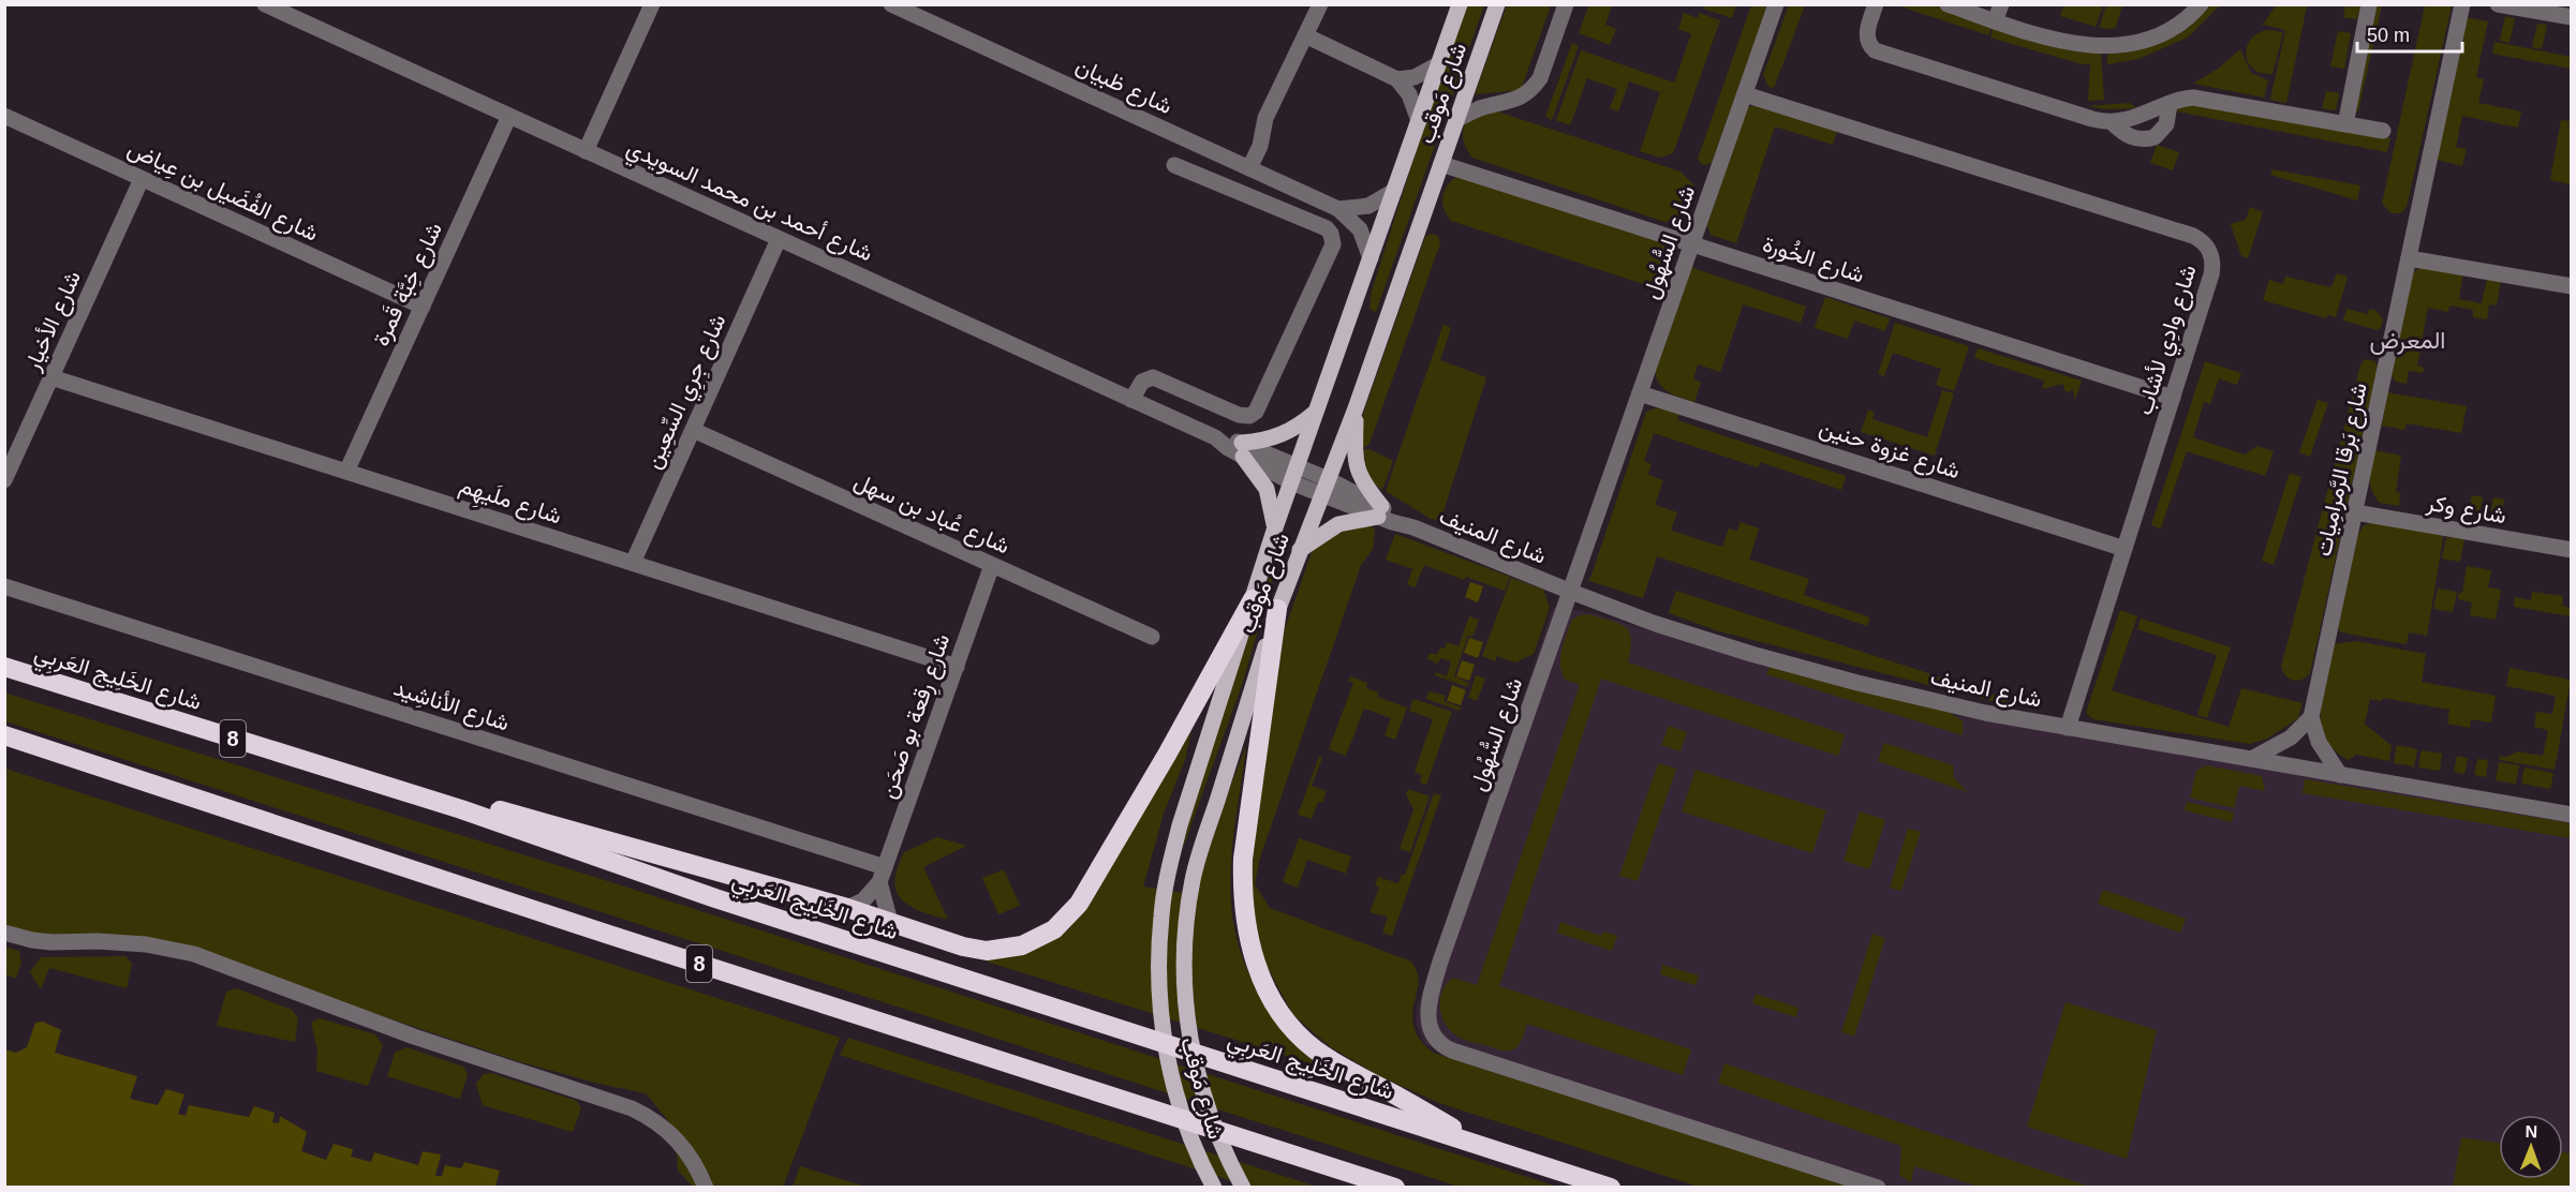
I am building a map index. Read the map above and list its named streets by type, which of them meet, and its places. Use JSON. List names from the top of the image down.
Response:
{
  "streets": {
    "highway": ["شارع الخَلِيج العَربِي", "8"],
    "main road": ["شارع مَوقب"],
    "street": [
      "شارع ظبيان",
      "شارع الفُضَيل بن عِياض",
      "شارع أحمد بن محمد السويدي",
      "شارع السُّهُول",
      "شارع الخُورة",
      "شارع خِبَّة قَمرة",
      "شارع الأخيار",
      "شارع وادِي لأشاب",
      "شارع جِرِي السِّعِين",
      "شارع غزوة حنين",
      "شارع بَرقا الرَّمرامِيات",
      "شارع ملَيهِم",
      "شارع وكر",
      "شارع عُباد بن سهل",
      "شارع المنيف",
      "شارع الأناشِيد",
      "شارع رِقعة بو صَحَن"
    ]
  },
  "crossings": [
    ["شارع ظبيان", "شارع مَوقب"],
    ["شارع مَوقب", "شارع أحمد بن محمد السويدي"],
    ["شارع مَوقب", "شارع الخُورة"],
    ["شارع مَوقب", "شارع المنيف"],
    ["شارع الفُضَيل بن عِياض", "شارع خِبَّة قَمرة"],
    ["شارع الفُضَيل بن عِياض", "شارع الأخيار"],
    ["شارع أحمد بن محمد السويدي", "شارع خِبَّة قَمرة"],
    ["شارع أحمد بن محمد السويدي", "شارع جِرِي السِّعِين"],
    ["شارع أحمد بن محمد السويدي", "شارع المنيف"],
    ["شارع السُّهُول", "شارع الخُورة"],
    ["شارع السُّهُول", "شارع وادِي لأشاب"],
    ["شارع السُّهُول", "شارع غزوة حنين"],
    ["شارع السُّهُول", "شارع المنيف"],
    ["شارع الخُورة", "شارع وادِي لأشاب"],
    ["شارع خِبَّة قَمرة", "شارع ملَيهِم"],
    ["شارع الأخيار", "شارع ملَيهِم"],
    ["شارع وادِي لأشاب", "شارع غزوة حنين"],
    ["شارع وادِي لأشاب", "شارع المنيف"],
    ["شارع جِرِي السِّعِين", "شارع ملَيهِم"],
    ["شارع جِرِي السِّعِين", "شارع عُباد بن سهل"],
    ["شارع بَرقا الرَّمرامِيات", "شارع وكر"],
    ["شارع ملَيهِم", "شارع رِقعة بو صَحَن"],
    ["شارع عُباد بن سهل", "شارع رِقعة بو صَحَن"],
    ["شارع الأناشِيد", "شارع رِقعة بو صَحَن"]
  ],
  "districts": ["المعرض"],
  "scale_bar": "50 m",
  "north": "top"
}
